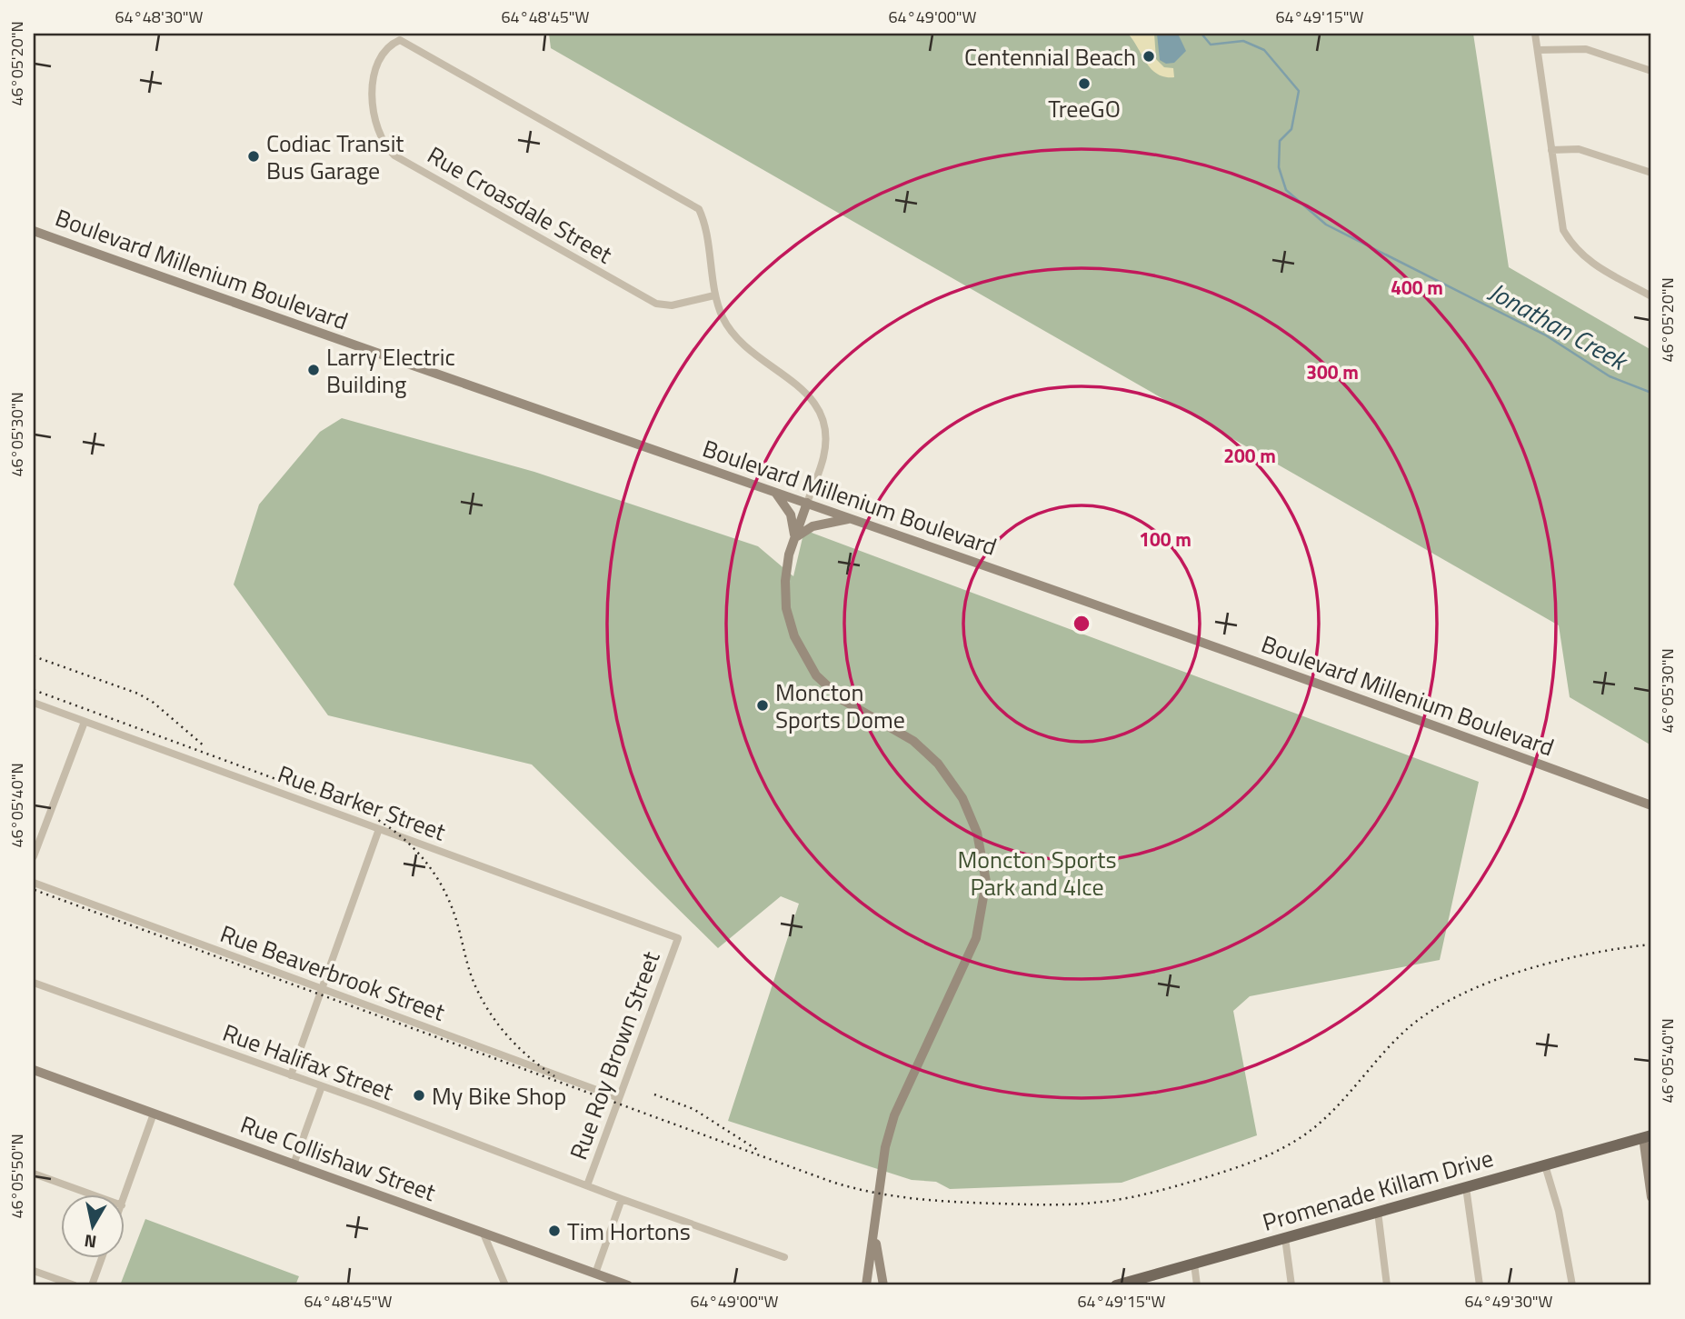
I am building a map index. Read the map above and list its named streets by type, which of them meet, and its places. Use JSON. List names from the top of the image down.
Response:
{
  "streets": {
    "main road": ["Boulevard Millenium Boulevard", "Rue Collishaw Street", "Promenade Killam Drive"],
    "street": [
      "Rue Croasdale Street",
      "Rue Barker Street",
      "Rue Beaverbrook Street",
      "Rue Roy Brown Street",
      "Rue Halifax Street"
    ]
  },
  "crossings": [
    ["Rue Barker Street", "Rue Roy Brown Street"],
    ["Rue Beaverbrook Street", "Rue Roy Brown Street"],
    ["Rue Roy Brown Street", "Rue Halifax Street"]
  ],
  "water": ["Jonathan Creek"],
  "parks": ["Moncton Sports Park and 4Ice"],
  "places": [
    "Centennial Beach",
    "TreeGO",
    "Codiac Transit Bus Garage",
    "Larry Electric Building",
    "Moncton Sports Dome",
    "My Bike Shop",
    "Tim Hortons"
  ],
  "north": "bottom",
  "coordinates": [
    "64°48'30\"W",
    "64°48'45\"W",
    "64°49'00\"W",
    "64°49'15\"W",
    "46°05'20\"N",
    "46°05'30\"N",
    "46°05'40\"N",
    "46°05'50\"N",
    "64°49'30\"W"
  ],
  "rings": [
    "400 m",
    "300 m",
    "200 m",
    "100 m"
  ]
}
